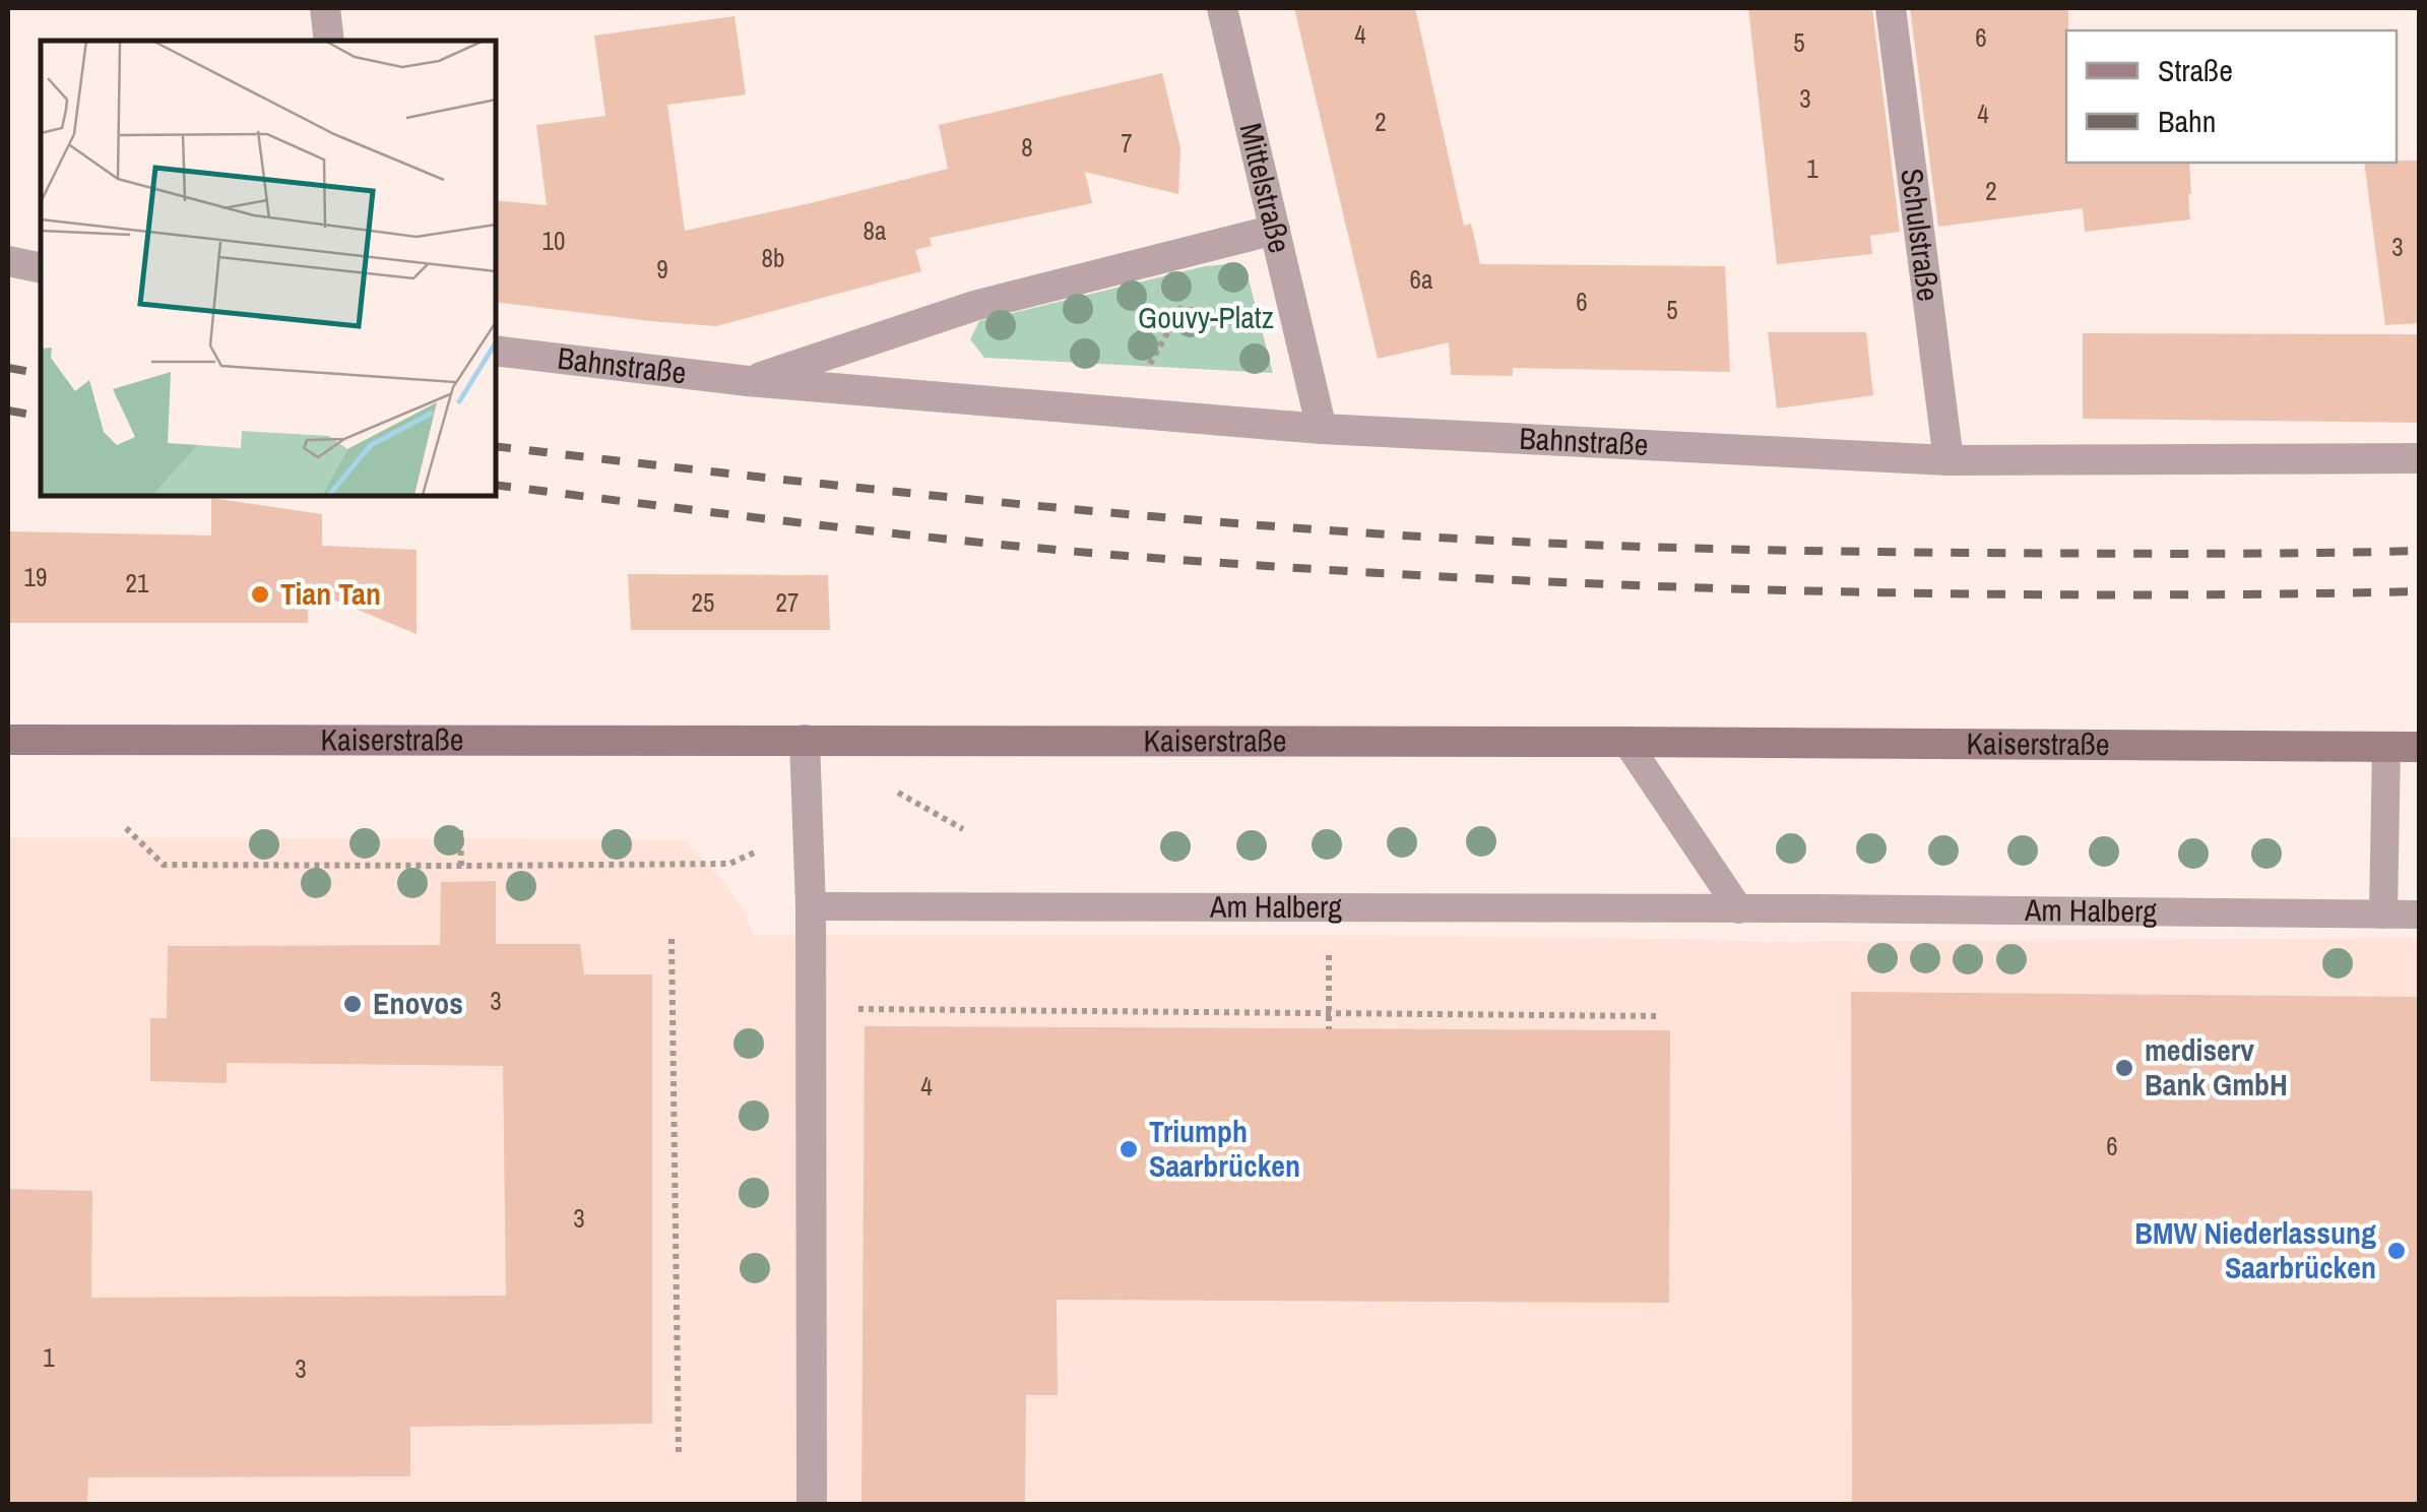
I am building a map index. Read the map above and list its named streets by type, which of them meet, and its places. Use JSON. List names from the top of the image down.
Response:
{
  "streets": {
    "main road": ["Kaiserstraße"],
    "street": ["Mittelstraße", "Schulstraße", "Bahnstraße"],
    "lane": ["Am Halberg"]
  },
  "crossings": [
    ["Mittelstraße", "Bahnstraße"],
    ["Schulstraße", "Bahnstraße"]
  ],
  "parks": ["Gouvy-Platz"],
  "places": [
    "Tian Tan",
    "Enovos",
    "mediserv Bank GmbH",
    "Triumph Saarbrücken",
    "BMW Niederlassung Saarbrücken"
  ],
  "house_numbers": [
    "4",
    "6",
    "5",
    "3",
    "4",
    "2",
    "7",
    "8",
    "1",
    "2",
    "8a",
    "10",
    "3",
    "8b",
    "9",
    "6a",
    "6",
    "5",
    "19",
    "21",
    "25",
    "27",
    "3",
    "4",
    "6",
    "3",
    "1",
    "3"
  ],
  "legend": ["Straße", "Bahn"]
}
